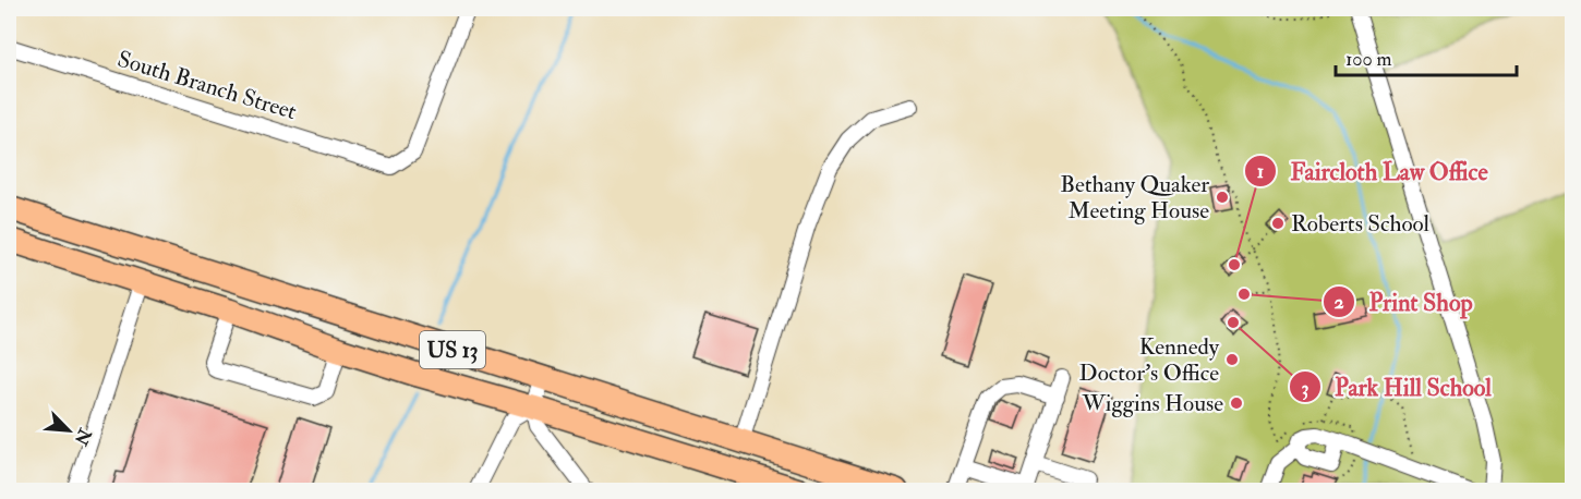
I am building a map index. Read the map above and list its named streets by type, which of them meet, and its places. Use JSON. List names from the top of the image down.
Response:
{
  "streets": {
    "highway": ["US 13"],
    "street": ["South Branch Street"]
  },
  "places": [
    "Bethany Quaker Meeting House",
    "Roberts School",
    "Faircloth Law Office",
    "Print Shop",
    "Park Hill School",
    "Kennedy Doctor’s Office",
    "Wiggins House"
  ],
  "scale_bar": "100 m",
  "north": "bottom right"
}
